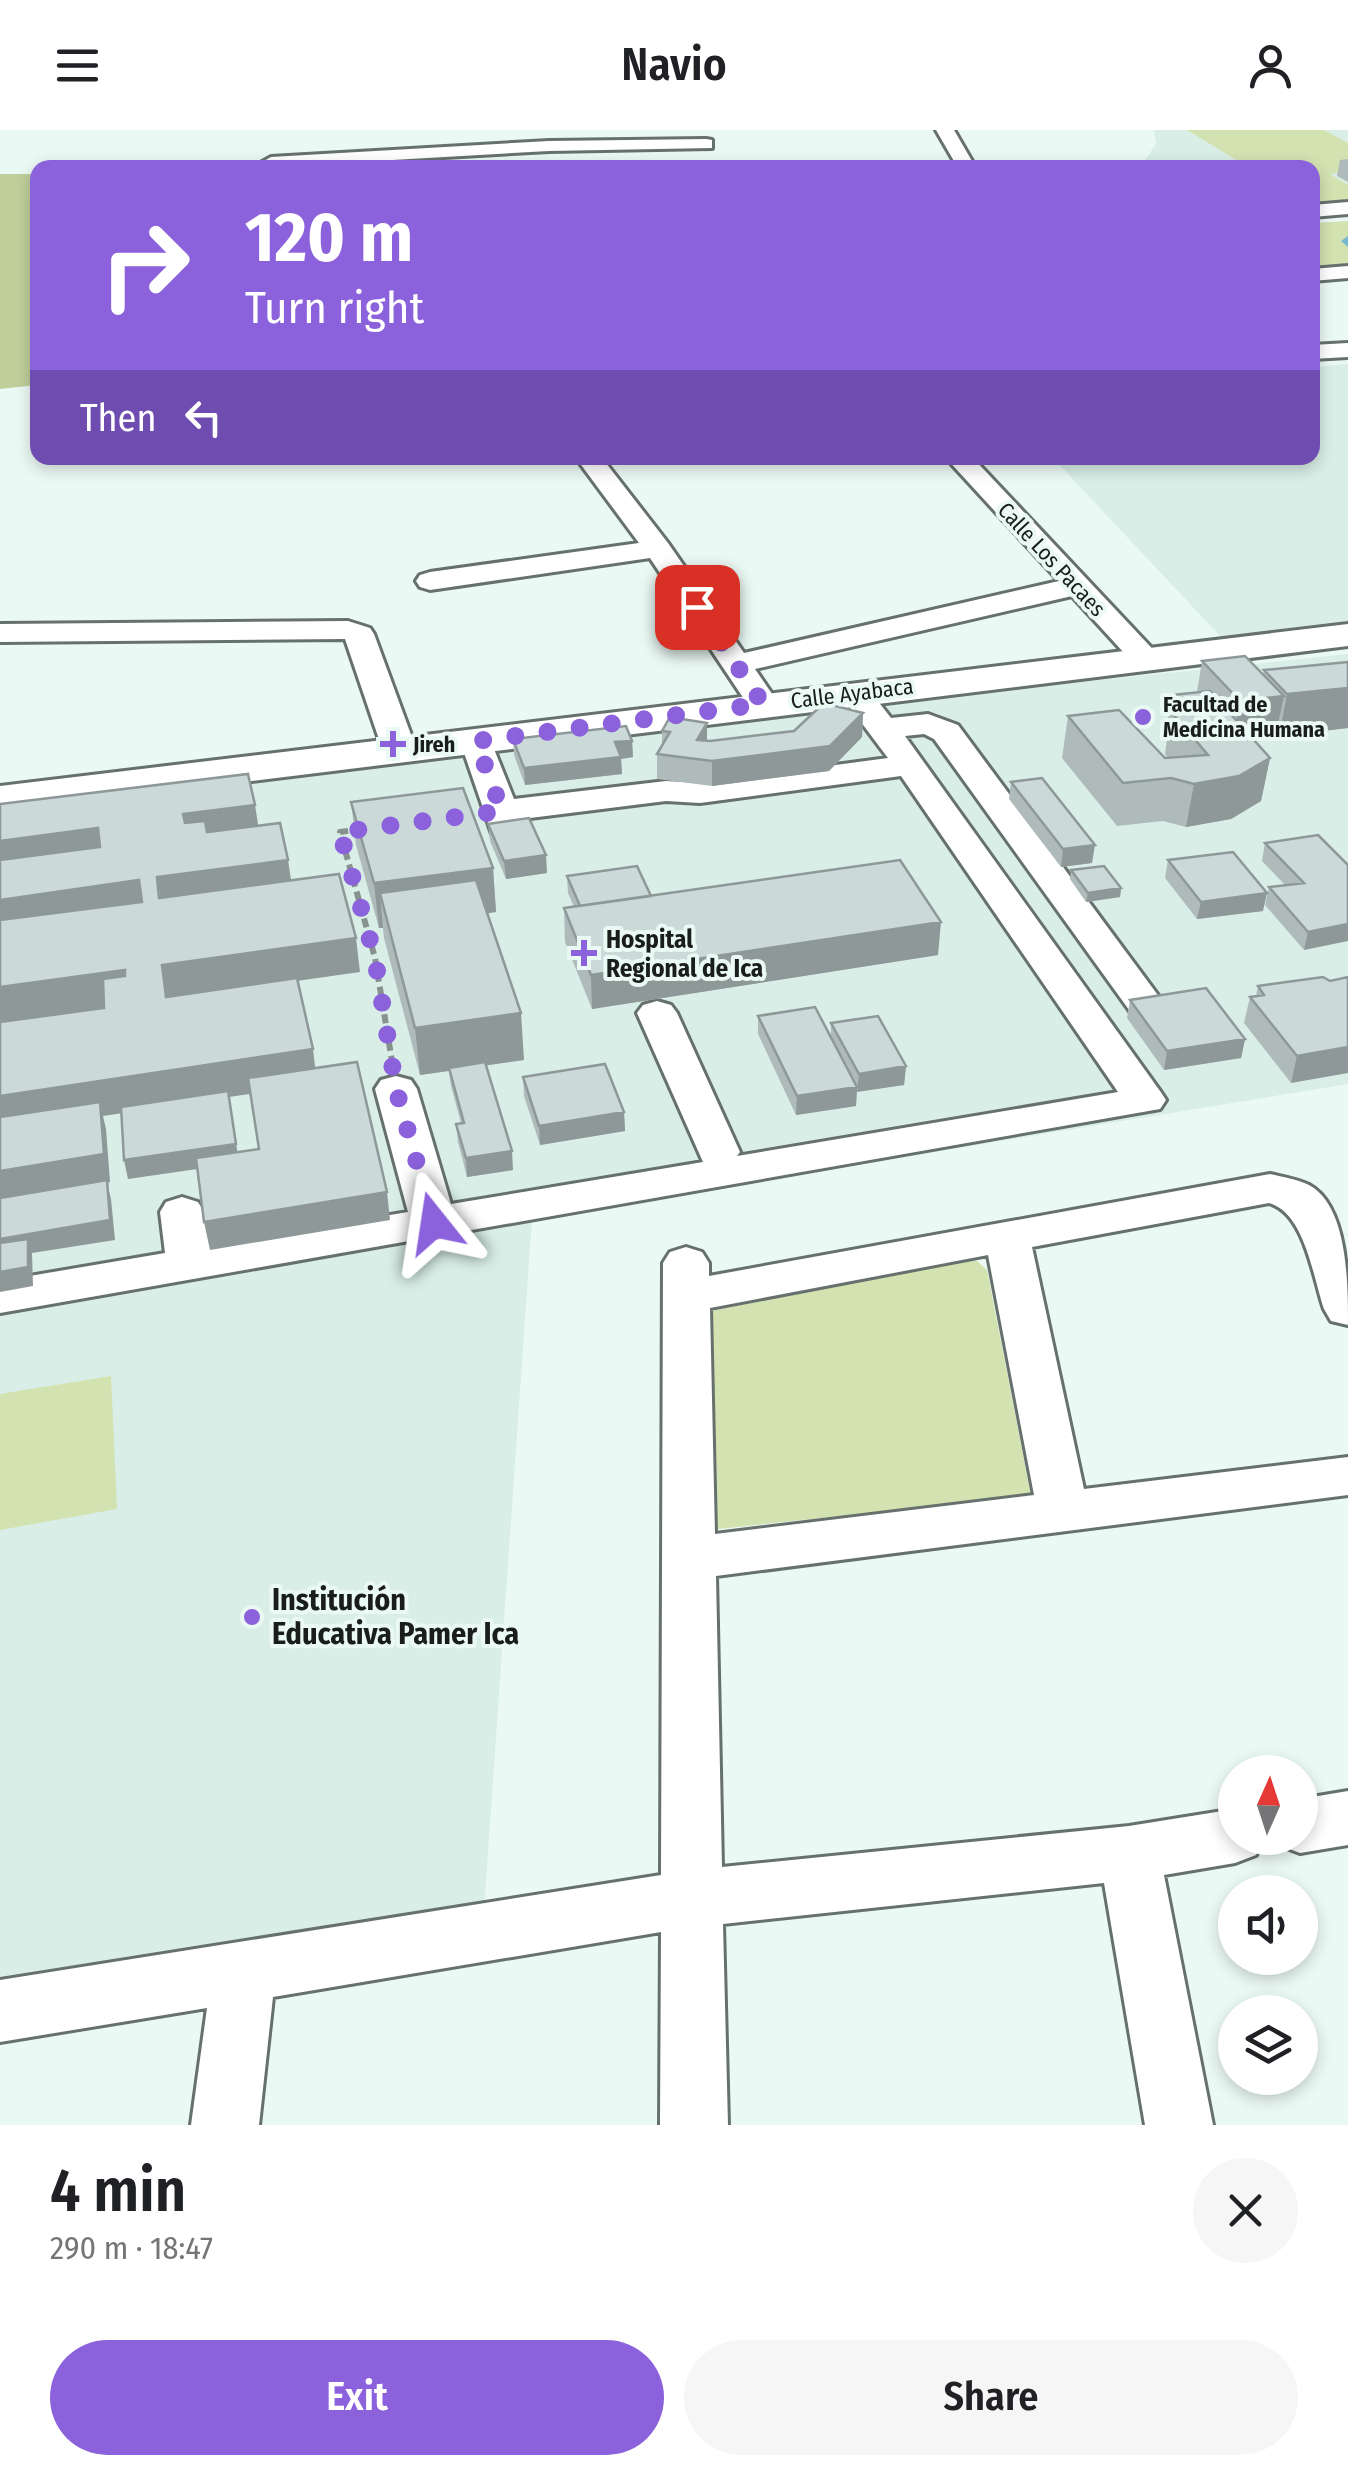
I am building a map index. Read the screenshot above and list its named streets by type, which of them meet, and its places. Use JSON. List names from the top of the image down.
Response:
{
  "streets": {
    "main road": ["Calle Ayabaca"],
    "street": ["Calle Los Pacaes"]
  },
  "crossings": [
    ["Calle Los Pacaes", "Calle Ayabaca"]
  ],
  "places": {
    "other": ["Facultad de Medicina Humana", "Institución Educativa Pamer Ica"],
    "health": ["Jireh", "Hospital Regional de Ica"]
  },
  "north": "top",
  "page": {
    "header": "Navio",
    "turn": ["120 m", "Turn right"],
    "then": "Then",
    "heading": ["4 min", "290 m · 18:47"],
    "buttons": ["Exit", "Share"]
  }
}
